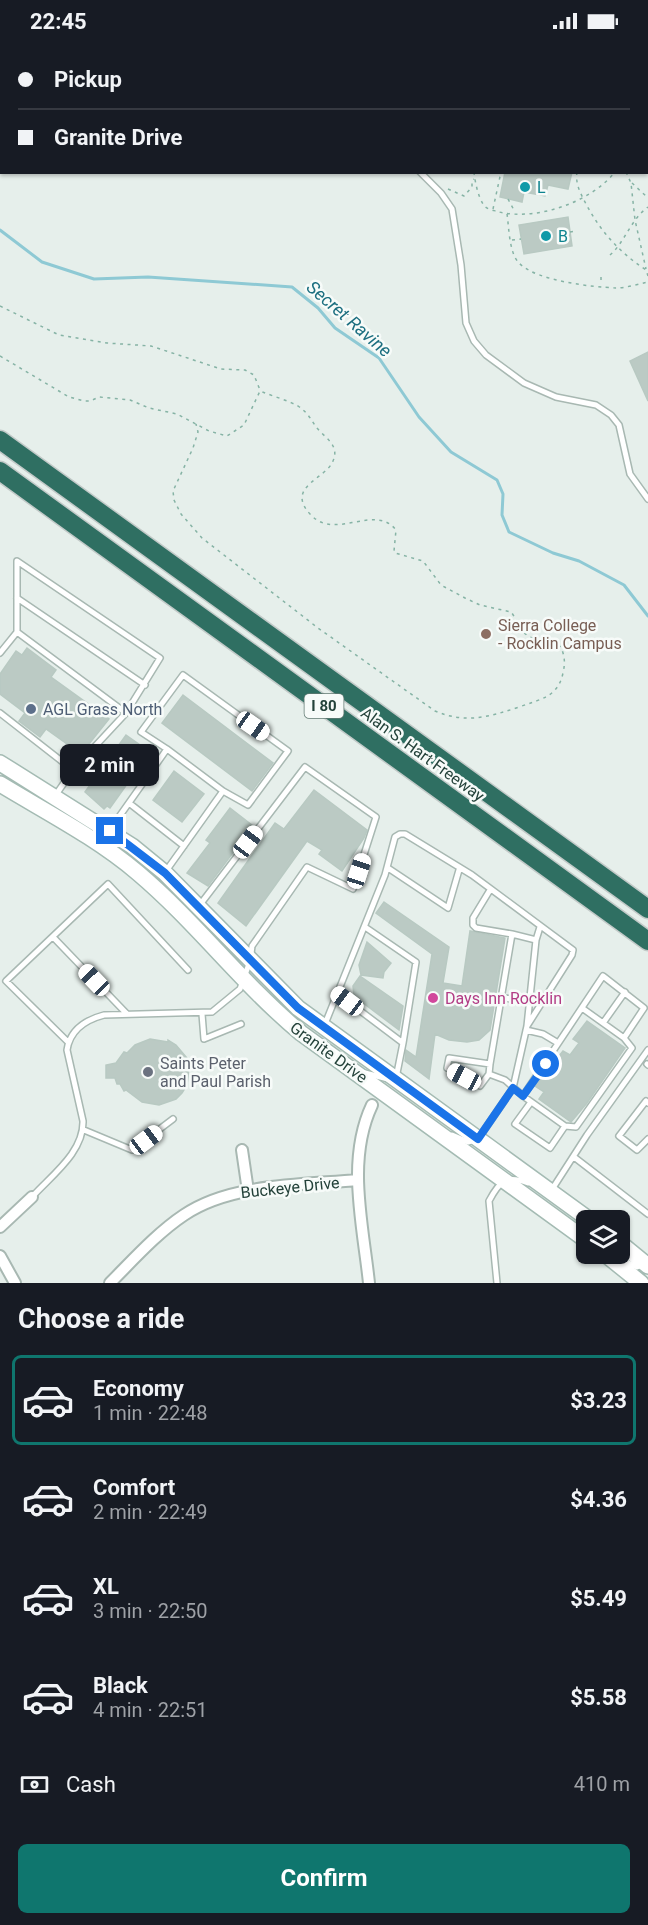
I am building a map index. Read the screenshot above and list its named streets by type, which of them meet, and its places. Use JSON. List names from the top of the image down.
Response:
{
  "streets": {
    "highway": ["I 80", "Alan S. Hart Freeway"],
    "street": ["Granite Drive", "Buckeye Drive"]
  },
  "water": ["Secret Ravine"],
  "places": [
    "L",
    "B",
    "Sierra College - Rocklin Campus",
    "AGL Grass North",
    "Days Inn Rocklin",
    "Saints Peter and Paul Parish"
  ],
  "page": {
    "status": "22:45",
    "banner": ["Pickup", "Granite Drive"],
    "bubble": "2 min",
    "heading": "Choose a ride",
    "list": [
      {
        "name": "Economy",
        "note": "1 min · 22:48",
        "value": "$3.23"
      },
      {
        "name": "Comfort",
        "note": "2 min · 22:49",
        "value": "$4.36"
      },
      {
        "name": "XL",
        "note": "3 min · 22:50",
        "value": "$5.49"
      },
      {
        "name": "Black",
        "note": "4 min · 22:51",
        "value": "$5.58"
      }
    ],
    "pay": ["Cash", "410 m"],
    "buttons": "Confirm"
  }
}
